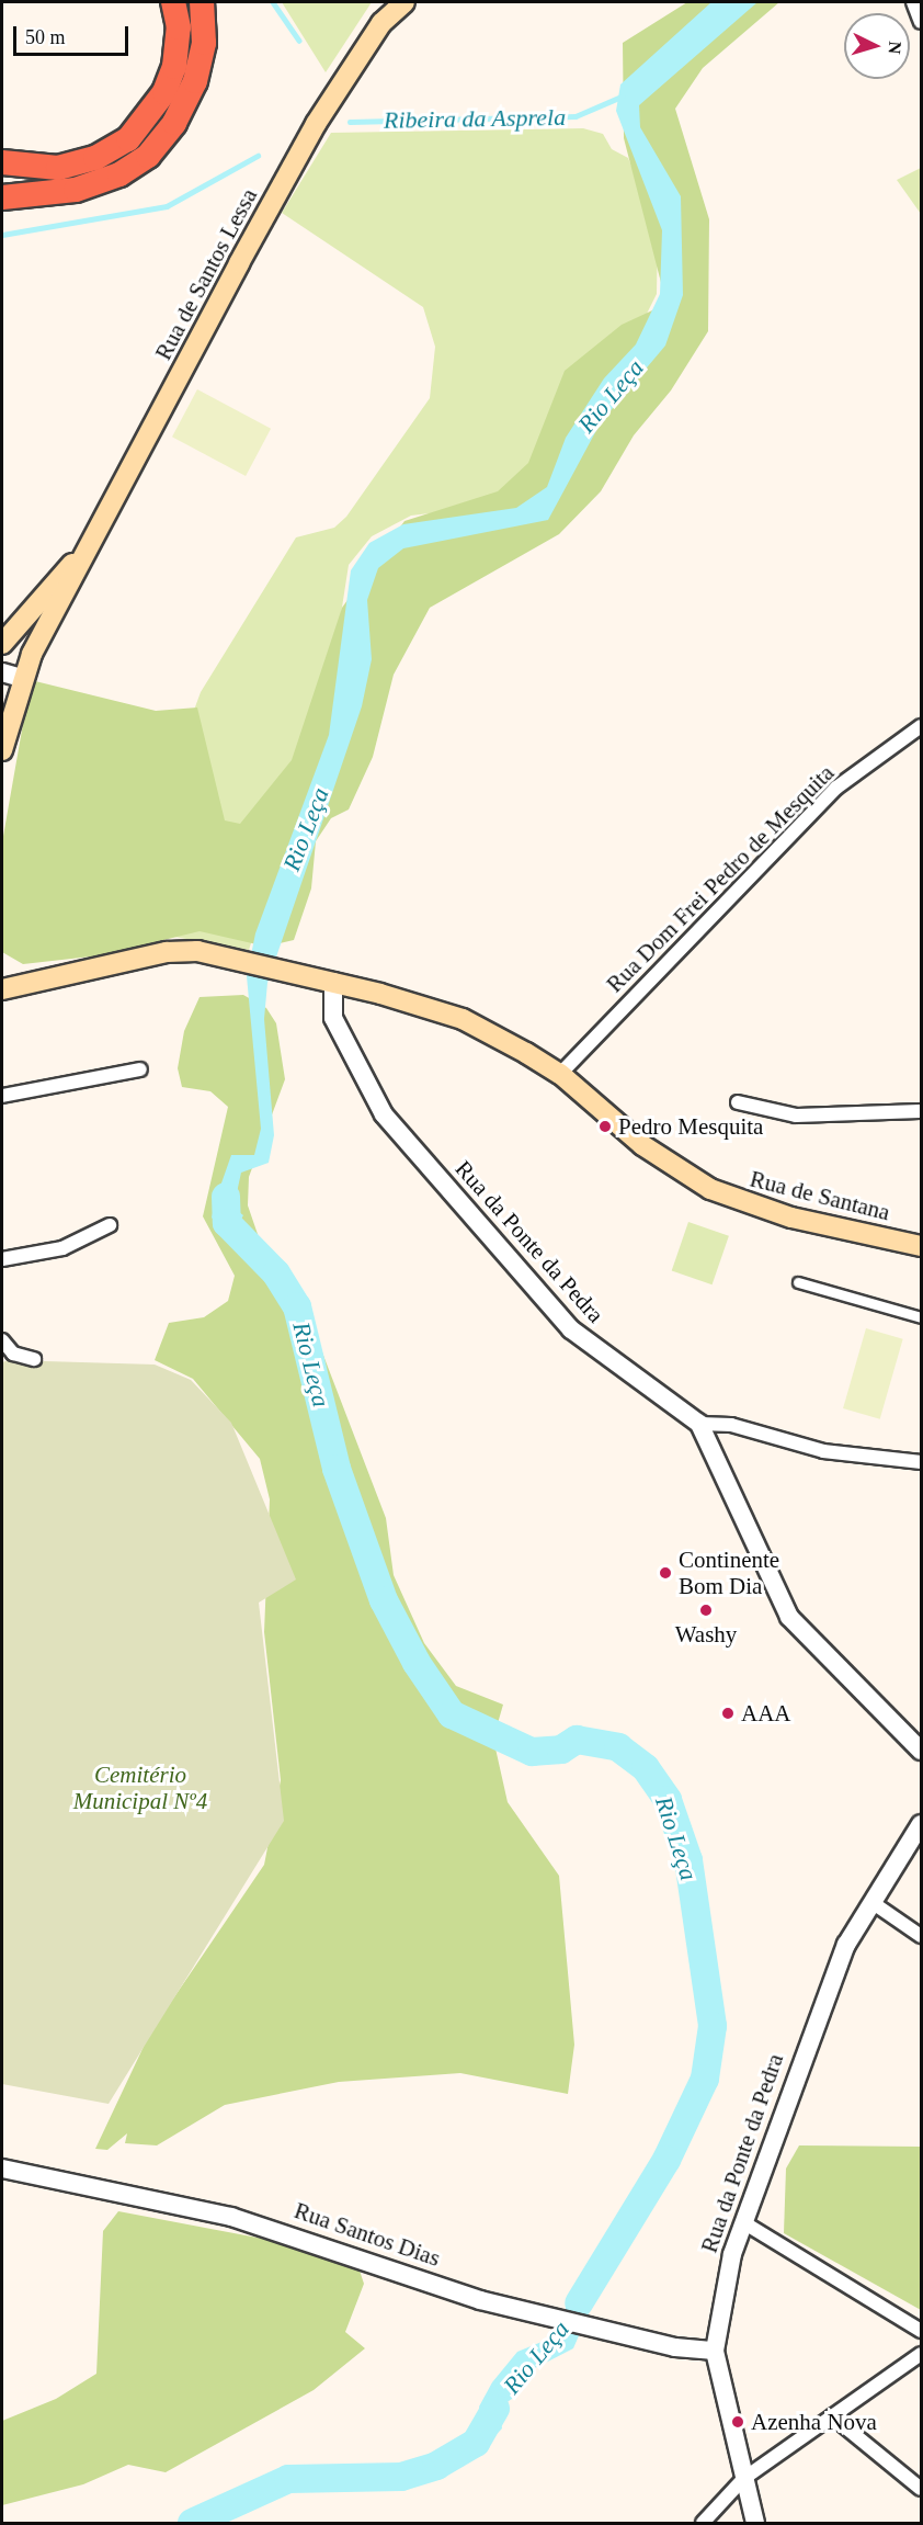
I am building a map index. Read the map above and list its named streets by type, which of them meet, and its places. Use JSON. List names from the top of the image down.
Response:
{
  "streets": {
    "main road": ["Rua de Santos Lessa", "Rua de Santana"],
    "street": ["Rua Dom Frei Pedro de Mesquita", "Rua da Ponte da Pedra", "Rua Santos Dias"]
  },
  "crossings": [
    ["Rua Dom Frei Pedro de Mesquita", "Rua de Santana"],
    ["Rua de Santana", "Rua da Ponte da Pedra"],
    ["Rua da Ponte da Pedra", "Rua Santos Dias"]
  ],
  "water": ["Ribeira da Asprela", "Rio Leça"],
  "parks": ["Cemitério Municipal Nº4"],
  "places": [
    "Pedro Mesquita",
    "Continente Bom Dia",
    "Washy",
    "AAA",
    "Azenha Nova"
  ],
  "scale_bar": "50 m",
  "north": "right"
}
